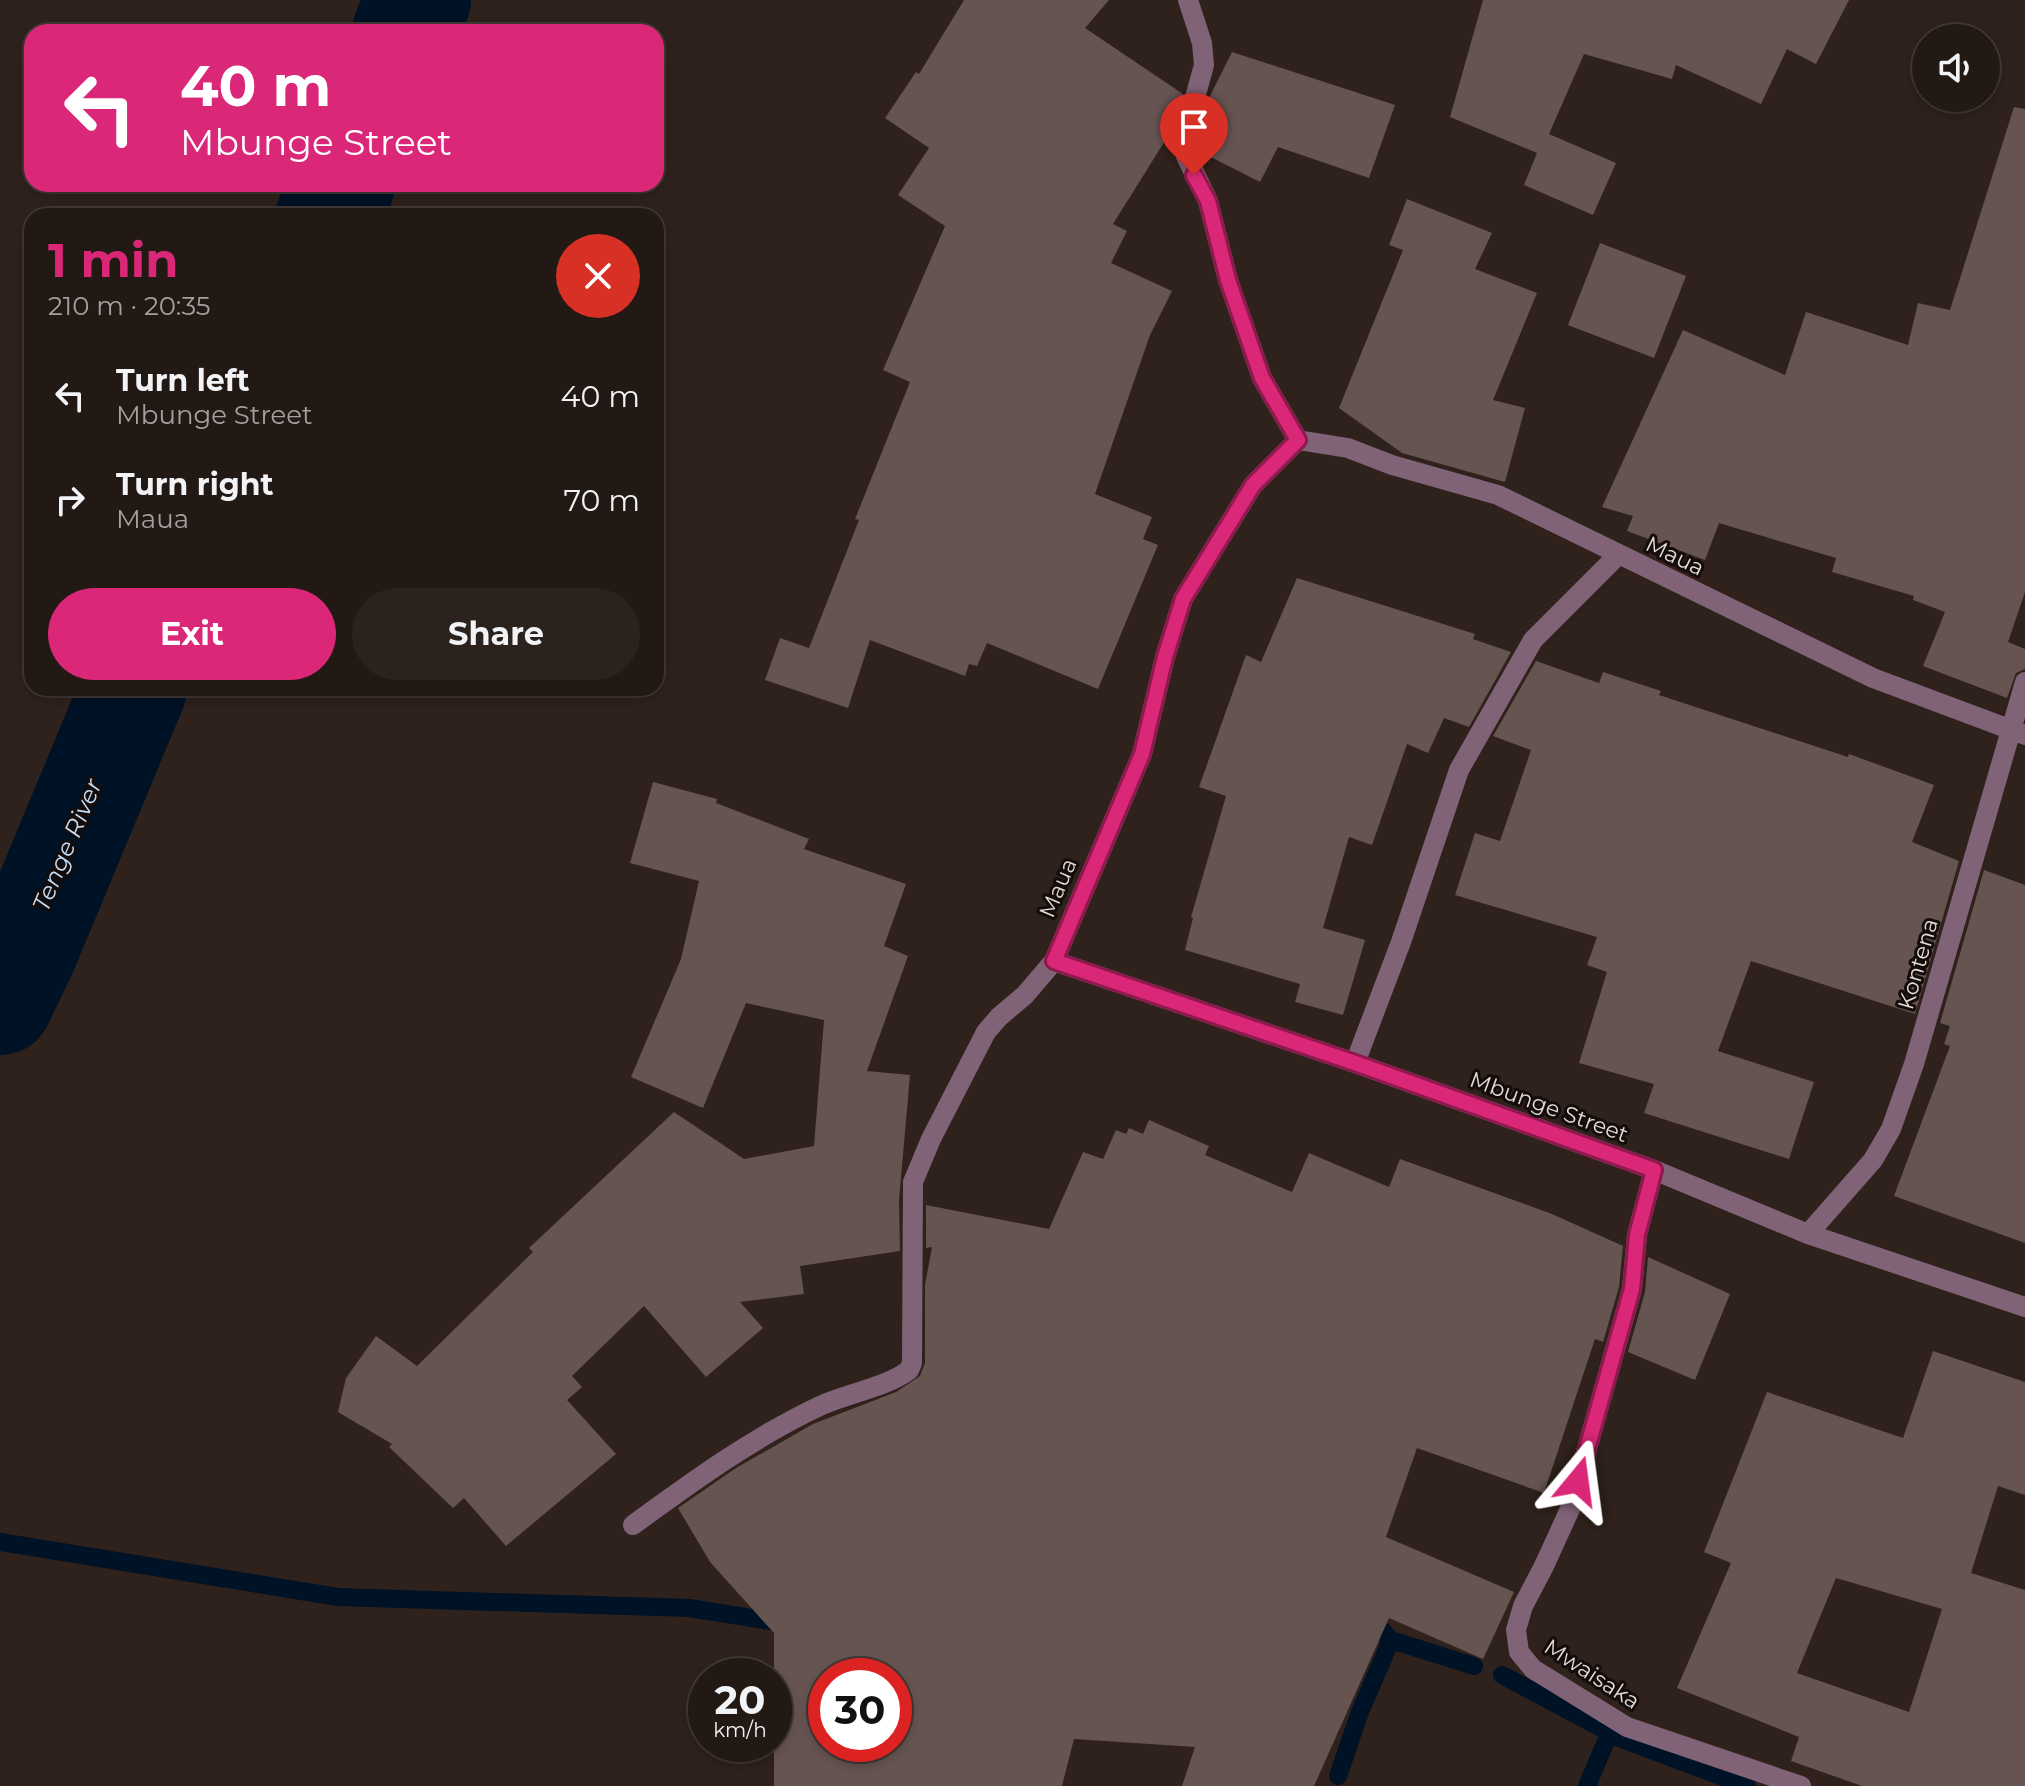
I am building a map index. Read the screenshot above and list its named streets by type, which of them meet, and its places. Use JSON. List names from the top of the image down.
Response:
{
  "streets": {
    "street": [
      "Maua",
      "Kontena",
      "Mbunge Street",
      "Mwaisaka"
    ]
  },
  "crossings": [
    ["Maua", "Kontena"],
    ["Maua", "Mbunge Street"],
    ["Kontena", "Mbunge Street"],
    ["Mbunge Street", "Mwaisaka"]
  ],
  "water": ["Tenge River"],
  "page": {
    "turn": ["40 m", "Mbunge Street"],
    "heading": ["1 min", "210 m · 20:35"],
    "list": [
      {
        "name": "Turn left",
        "note": "Mbunge Street",
        "value": "40 m"
      },
      {
        "name": "Turn right",
        "note": "Maua",
        "value": "70 m"
      }
    ],
    "buttons": ["Exit", "Share"],
    "speed": "20 km/h",
    "limit": "30"
  }
}
